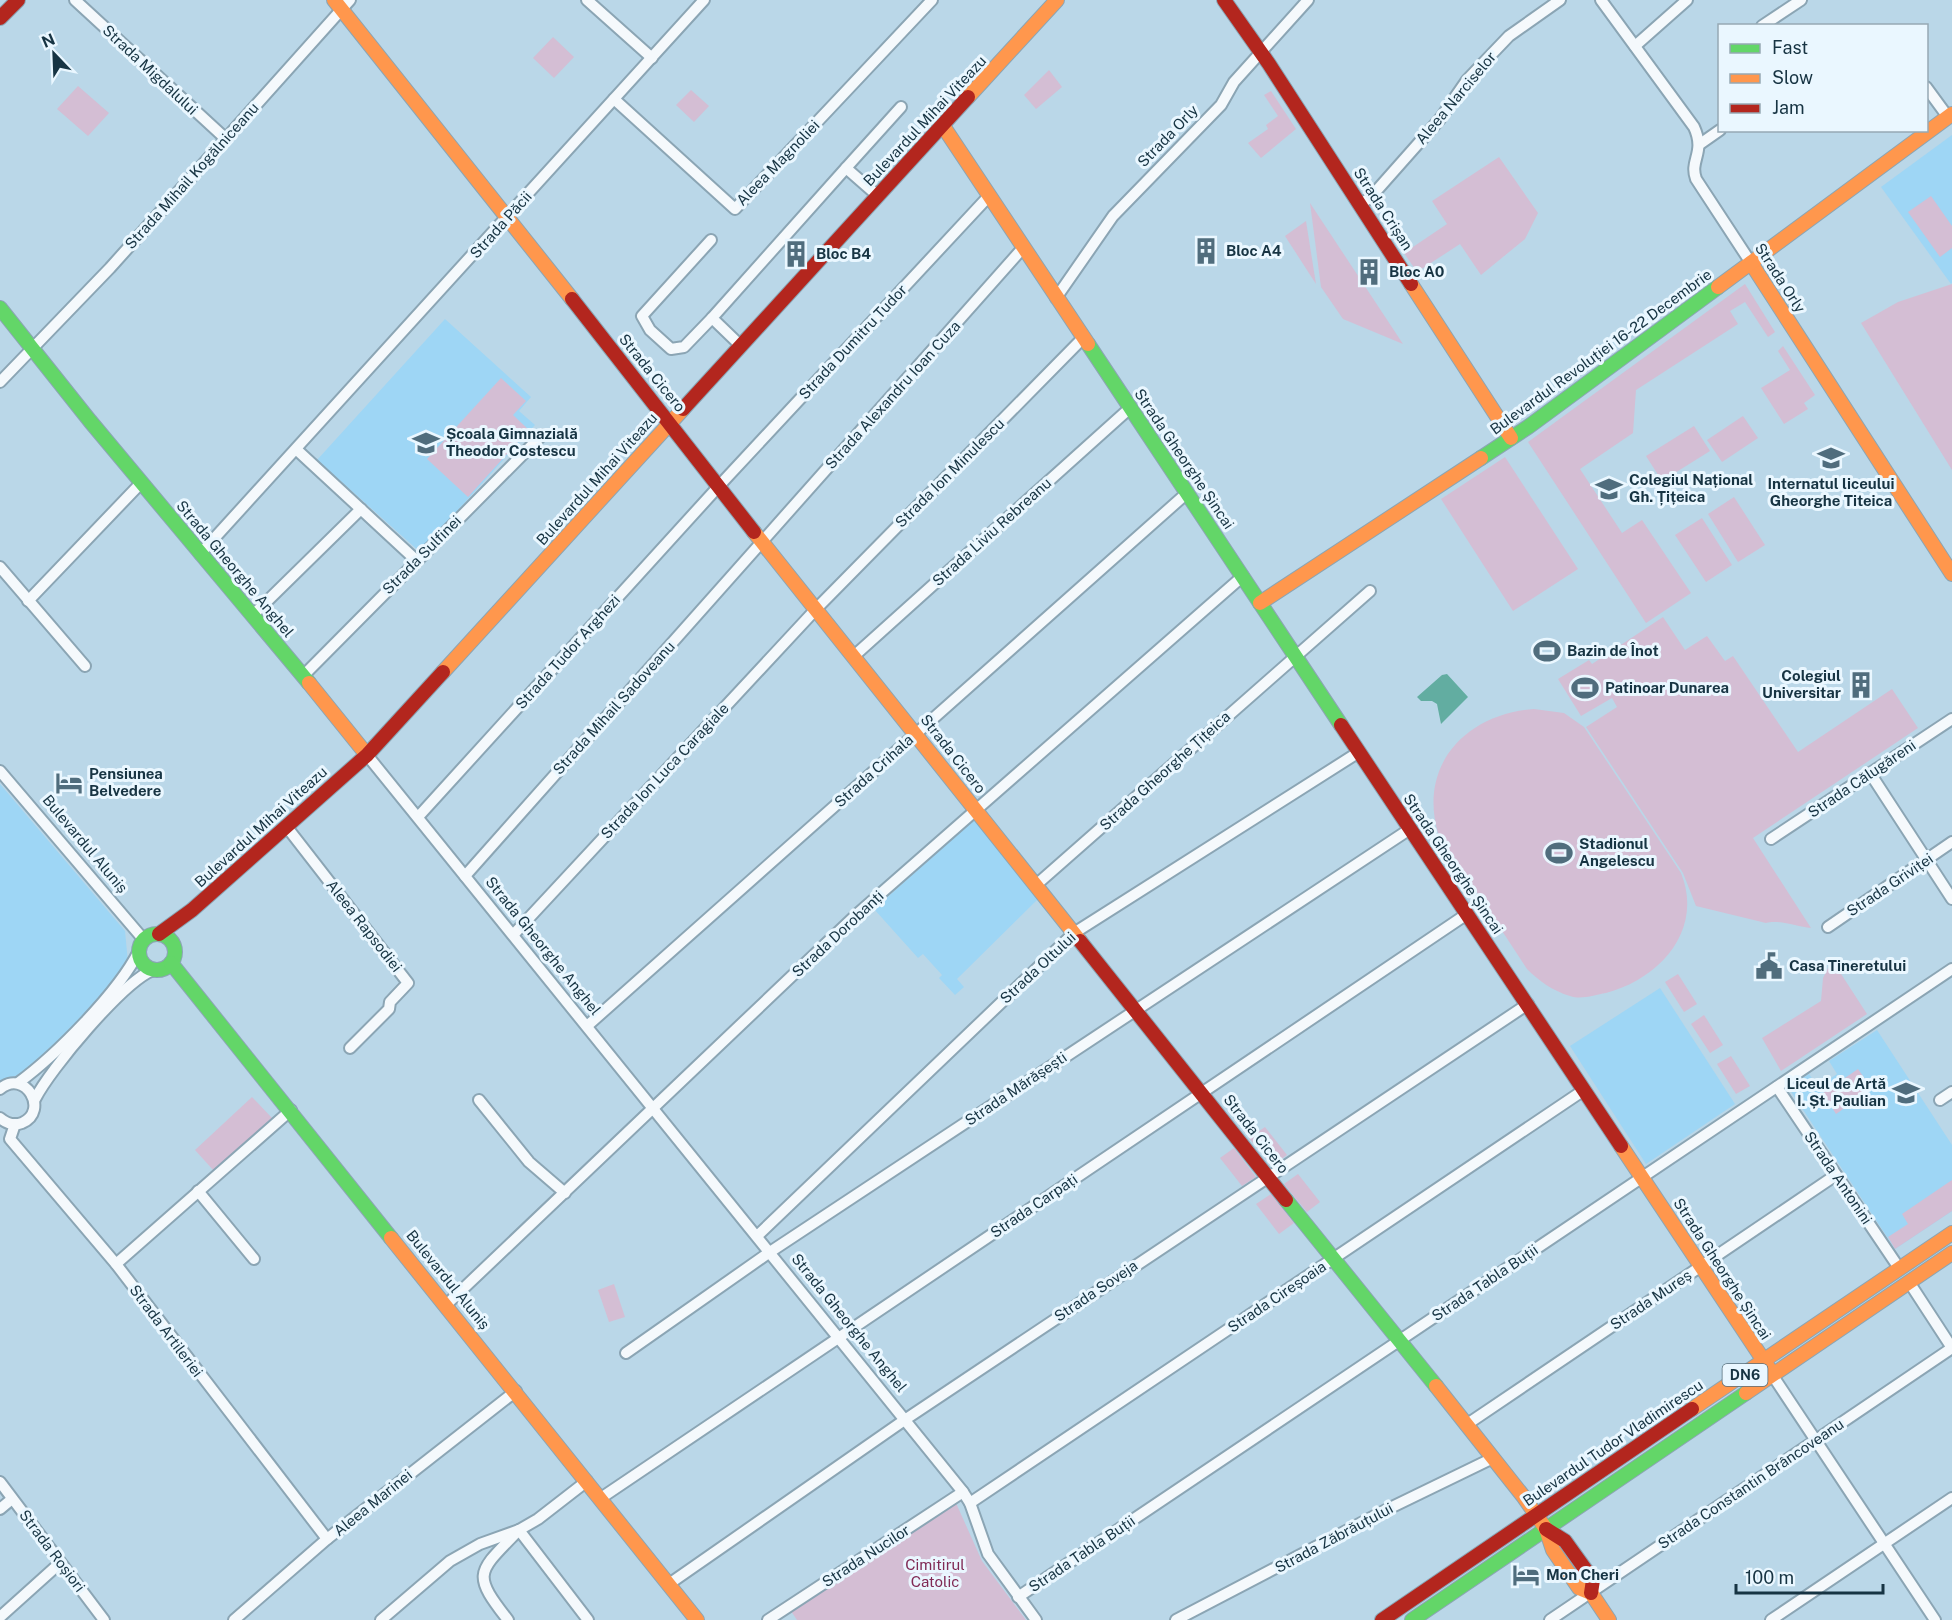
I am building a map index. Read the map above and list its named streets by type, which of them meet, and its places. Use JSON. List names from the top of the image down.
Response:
{
  "streets": {
    "street": [
      "Strada Migdalului",
      "Aleea Narciselor",
      "Bulevardul Mihai Viteazu",
      "Strada Orly",
      "Aleea Magnoliei",
      "Strada Mihail Kogălniceanu",
      "Strada Crișan",
      "Strada Păcii",
      "Strada Dumitru Tudor",
      "Bulevardul Revoluției 16-22 Decembrie",
      "Strada Cicero",
      "Strada Alexandru Ioan Cuza",
      "Strada Gheorghe Șincai",
      "Strada Ion Minulescu",
      "Strada Liviu Rebreanu",
      "Strada Sulfinei",
      "Strada Gheorghe Anghel",
      "Strada Tudor Arghezi",
      "Strada Mihail Sadoveanu",
      "Strada Ion Luca Caragiale",
      "Strada Crihala",
      "Strada Gheorghe Țițeica",
      "Strada Călugăreni",
      "Bulevardul Aluniș",
      "Strada Griviței",
      "Aleea Rapsodiei",
      "Strada Dorobanți",
      "Strada Oltului",
      "Strada Mărășești",
      "Strada Antonini",
      "Strada Carpați",
      "Strada Tabla Buții",
      "Strada Soveja",
      "Strada Cireșoaia",
      "Strada Mureș",
      "Strada Artileriei",
      "DN6",
      "Bulevardul Tudor Vladimirescu",
      "Strada Constantin Brâncoveanu",
      "Aleea Marinei",
      "Strada Zăbrăuțului",
      "Strada Roșiori",
      "Strada Nucilor"
    ]
  },
  "crossings": [
    ["Strada Migdalului", "Strada Mihail Kogălniceanu"],
    ["Aleea Narciselor", "Strada Crișan"],
    ["Bulevardul Mihai Viteazu", "Strada Cicero"],
    ["Bulevardul Mihai Viteazu", "Strada Gheorghe Șincai"],
    ["Bulevardul Mihai Viteazu", "Strada Gheorghe Anghel"],
    ["Bulevardul Mihai Viteazu", "Bulevardul Aluniș"],
    ["Bulevardul Mihai Viteazu", "Aleea Rapsodiei"],
    ["Strada Orly", "Strada Crișan"],
    ["Strada Orly", "Bulevardul Revoluției 16-22 Decembrie"],
    ["Strada Orly", "Strada Gheorghe Șincai"],
    ["Aleea Magnoliei", "Strada Păcii"],
    ["Strada Mihail Kogălniceanu", "Strada Cicero"],
    ["Strada Mihail Kogălniceanu", "Strada Gheorghe Anghel"],
    ["Strada Crișan", "Bulevardul Revoluției 16-22 Decembrie"],
    ["Strada Păcii", "Strada Cicero"],
    ["Strada Păcii", "Strada Gheorghe Anghel"],
    ["Strada Dumitru Tudor", "Strada Cicero"],
    ["Strada Dumitru Tudor", "Strada Gheorghe Șincai"],
    ["Strada Dumitru Tudor", "Strada Tudor Arghezi"],
    ["Bulevardul Revoluției 16-22 Decembrie", "Strada Gheorghe Șincai"],
    ["Strada Cicero", "Strada Alexandru Ioan Cuza"],
    ["Strada Cicero", "Strada Ion Minulescu"],
    ["Strada Cicero", "Strada Liviu Rebreanu"],
    ["Strada Cicero", "Strada Tudor Arghezi"],
    ["Strada Cicero", "Strada Mihail Sadoveanu"],
    ["Strada Cicero", "Strada Ion Luca Caragiale"],
    ["Strada Cicero", "Strada Crihala"],
    ["Strada Cicero", "Strada Gheorghe Țițeica"],
    ["Strada Cicero", "Strada Dorobanți"],
    ["Strada Cicero", "Strada Oltului"],
    ["Strada Cicero", "Strada Mărășești"],
    ["Strada Cicero", "Strada Carpați"],
    ["Strada Cicero", "Strada Tabla Buții"],
    ["Strada Cicero", "Strada Soveja"],
    ["Strada Cicero", "Strada Cireșoaia"],
    ["Strada Cicero", "Strada Mureș"],
    ["Strada Cicero", "DN6"],
    ["Strada Cicero", "Bulevardul Tudor Vladimirescu"],
    ["Strada Cicero", "Strada Constantin Brâncoveanu"],
    ["Strada Cicero", "Strada Zăbrăuțului"],
    ["Strada Alexandru Ioan Cuza", "Strada Gheorghe Șincai"],
    ["Strada Alexandru Ioan Cuza", "Strada Mihail Sadoveanu"],
    ["Strada Gheorghe Șincai", "Strada Ion Minulescu"],
    ["Strada Gheorghe Șincai", "Strada Liviu Rebreanu"],
    ["Strada Gheorghe Șincai", "Strada Crihala"],
    ["Strada Gheorghe Șincai", "Strada Gheorghe Țițeica"],
    ["Strada Gheorghe Șincai", "Strada Dorobanți"],
    ["Strada Gheorghe Șincai", "Strada Oltului"],
    ["Strada Gheorghe Șincai", "Strada Mărășești"],
    ["Strada Gheorghe Șincai", "Strada Carpați"],
    ["Strada Gheorghe Șincai", "Strada Tabla Buții"],
    ["Strada Gheorghe Șincai", "Strada Soveja"],
    ["Strada Gheorghe Șincai", "Strada Cireșoaia"],
    ["Strada Gheorghe Șincai", "Strada Mureș"],
    ["Strada Gheorghe Șincai", "DN6"],
    ["Strada Gheorghe Șincai", "Bulevardul Tudor Vladimirescu"],
    ["Strada Gheorghe Șincai", "Strada Constantin Brâncoveanu"],
    ["Strada Ion Minulescu", "Strada Ion Luca Caragiale"],
    ["Strada Sulfinei", "Strada Gheorghe Anghel"],
    ["Strada Gheorghe Anghel", "Strada Tudor Arghezi"],
    ["Strada Gheorghe Anghel", "Strada Mihail Sadoveanu"],
    ["Strada Gheorghe Anghel", "Strada Ion Luca Caragiale"],
    ["Strada Gheorghe Anghel", "Strada Crihala"],
    ["Strada Gheorghe Anghel", "Strada Dorobanți"],
    ["Strada Gheorghe Anghel", "Strada Oltului"],
    ["Strada Gheorghe Anghel", "Strada Mărășești"],
    ["Strada Gheorghe Anghel", "Strada Carpați"],
    ["Strada Gheorghe Anghel", "Strada Tabla Buții"],
    ["Strada Gheorghe Anghel", "Strada Soveja"],
    ["Strada Gheorghe Anghel", "Strada Cireșoaia"],
    ["Strada Gheorghe Anghel", "Strada Nucilor"],
    ["Bulevardul Aluniș", "Strada Dorobanți"],
    ["Bulevardul Aluniș", "Strada Carpați"],
    ["Bulevardul Aluniș", "Strada Soveja"],
    ["Bulevardul Aluniș", "Aleea Marinei"],
    ["Strada Antonini", "Strada Tabla Buții"],
    ["Strada Antonini", "Strada Mureș"],
    ["Strada Antonini", "Bulevardul Tudor Vladimirescu"],
    ["Strada Artileriei", "Aleea Marinei"]
  ],
  "parks": ["Cimitirul Catolic"],
  "places": {
    "building": [
      "Bloc A4",
      "Bloc B4",
      "Bloc A0",
      "Colegiul Universitar"
    ],
    "school or university": [
      "Școala Gimnazială Theodor Costescu",
      "Internatul liceului Gheorghe Titeica",
      "Colegiul Național Gh. Țițeica",
      "Liceul de Artă I. Șt. Paulian"
    ],
    "sports": ["Bazin de Înot", "Patinoar Dunarea", "Stadionul Angelescu"],
    "hotel": ["Pensiunea Belvedere", "Mon Cheri"],
    "public building": ["Casa Tineretului"]
  },
  "legend": ["Fast", "Slow", "Jam"],
  "scale_bar": "100 m",
  "north": "top left"
}
